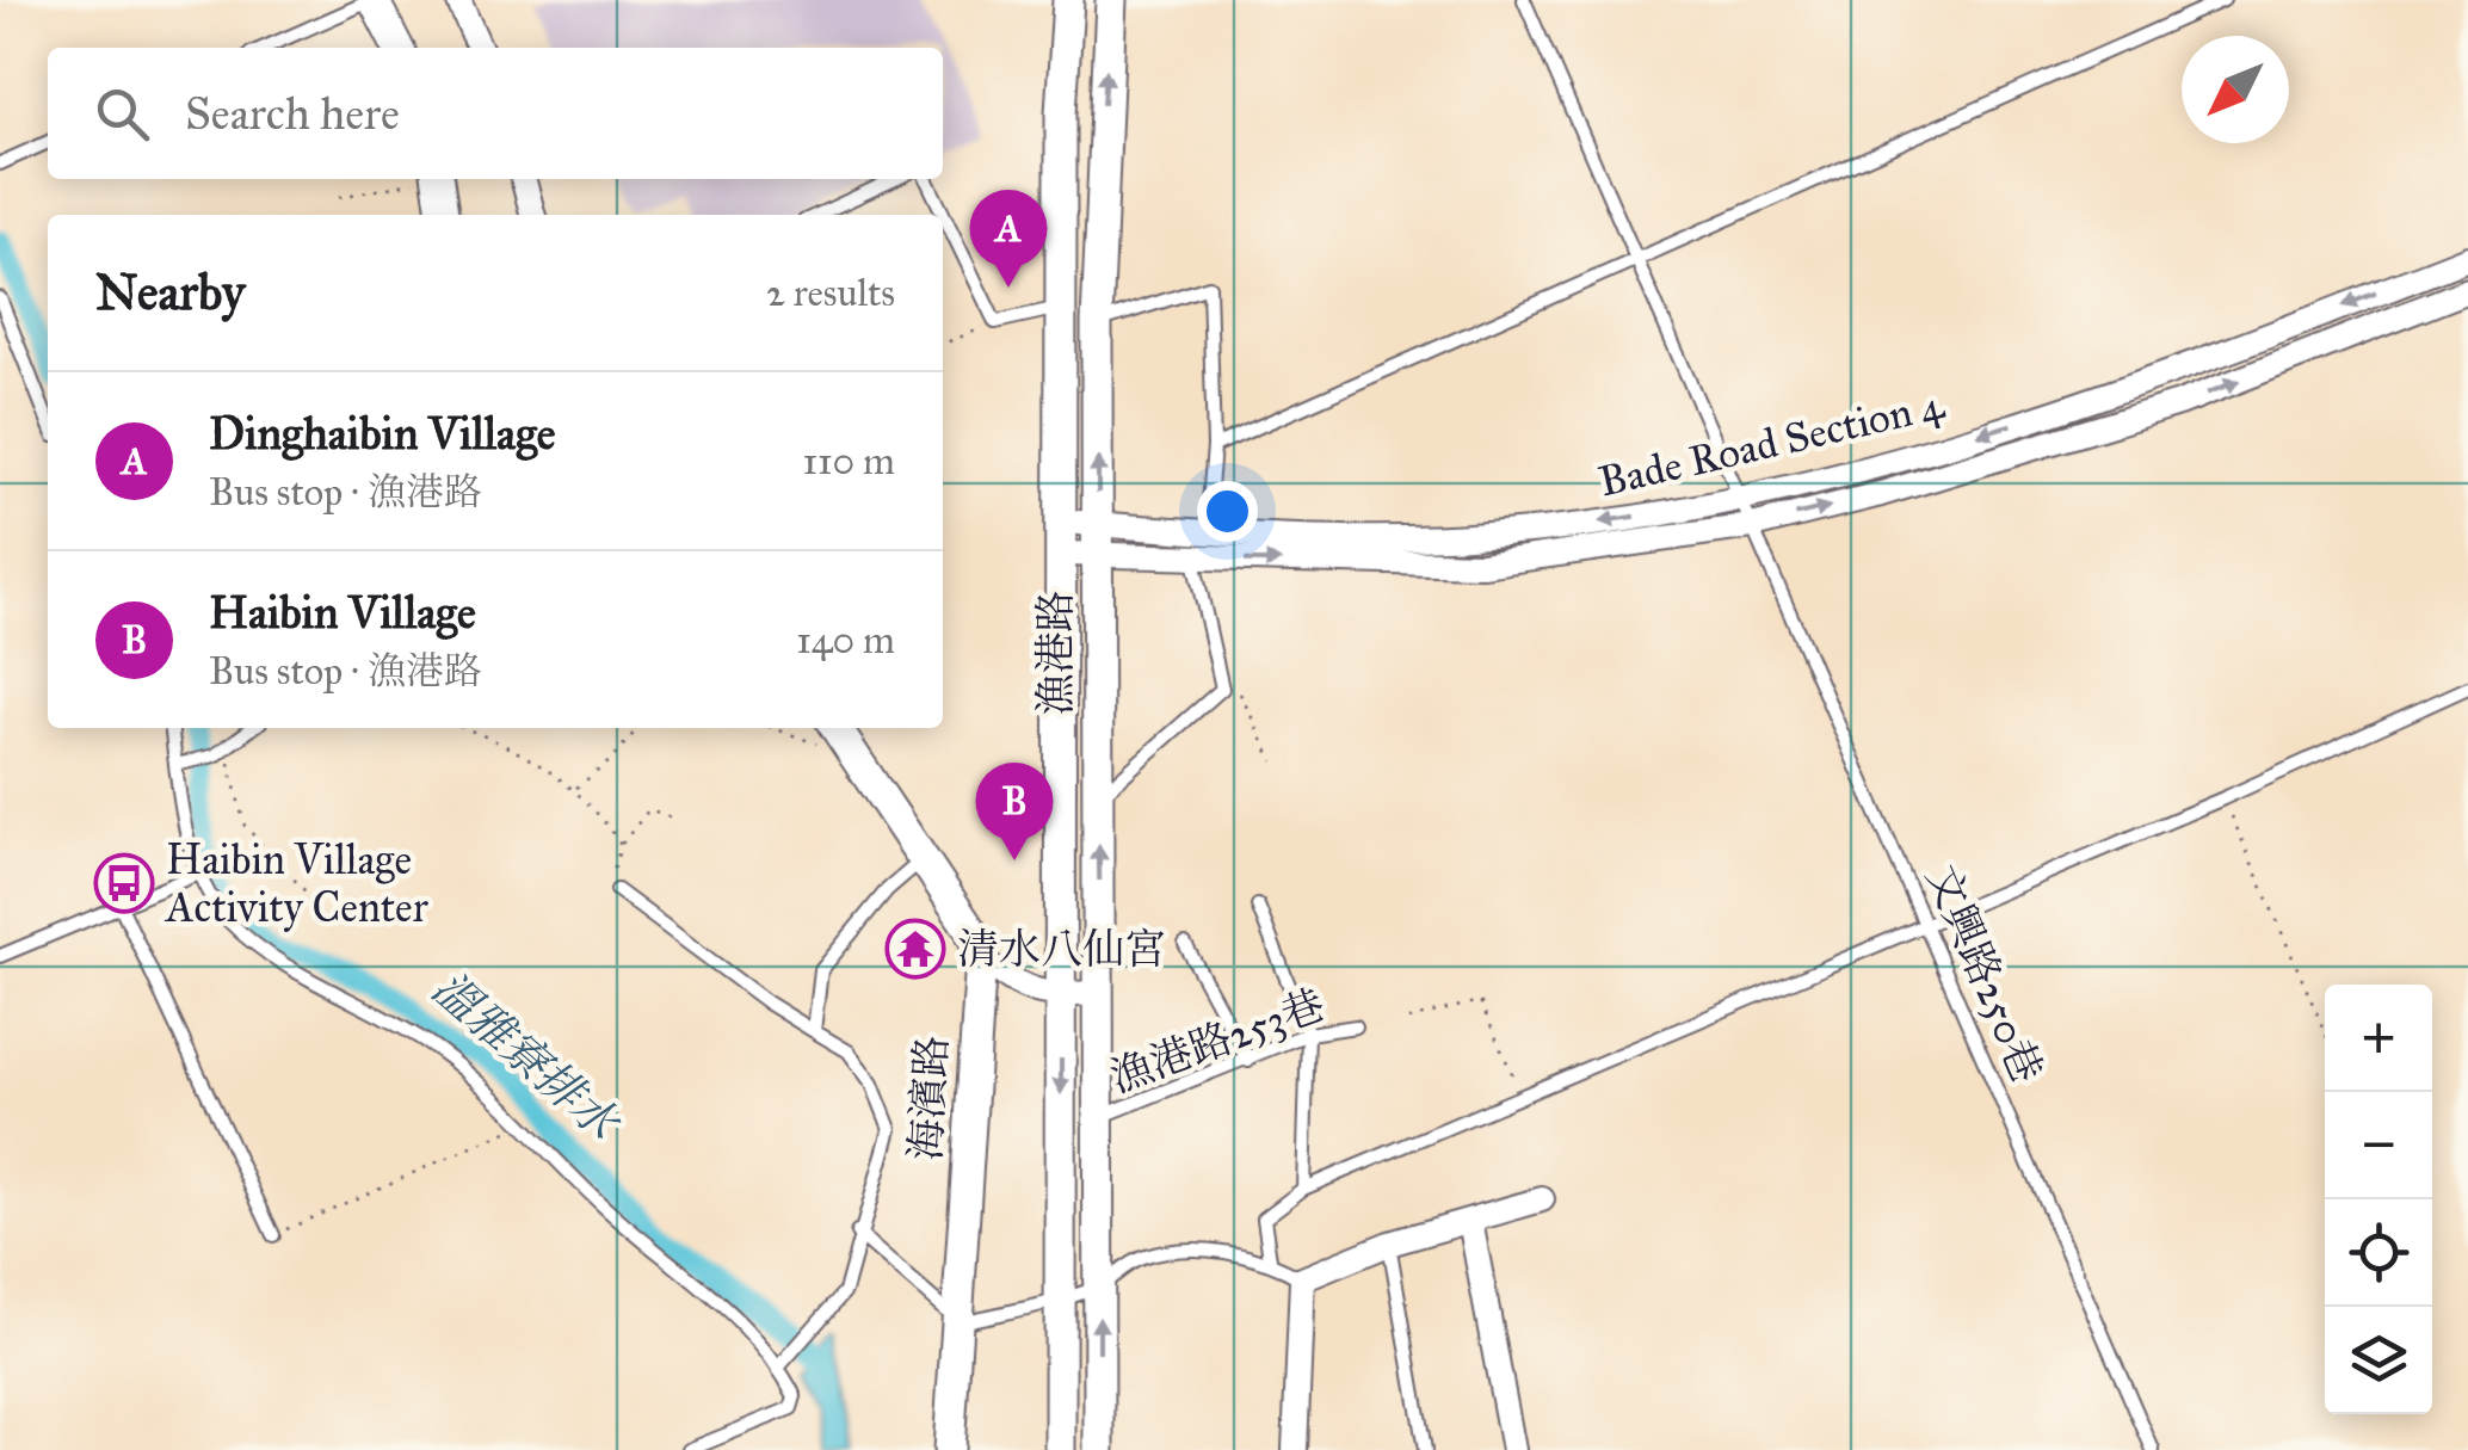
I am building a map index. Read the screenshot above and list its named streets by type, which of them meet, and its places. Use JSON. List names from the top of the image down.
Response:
{
  "streets": {
    "street": ["Bade Road Section 4", "漁港路", "海濱路"],
    "lane": ["文興路250巷", "漁港路253巷"]
  },
  "crossings": [
    ["Bade Road Section 4", "漁港路"],
    ["Bade Road Section 4", "文興路250巷"],
    ["漁港路", "漁港路253巷"]
  ],
  "water": ["溫雅寮排水"],
  "places": {
    "bus stop": ["Haibin Village Activity Center"],
    "temple": ["清水八仙宮"]
  },
  "north": "bottom left",
  "page": {
    "search": "Search here",
    "pins": ["A", "B"],
    "heading": ["Nearby", "2 results"],
    "list": [
      {
        "mark": "A",
        "name": "Dinghaibin Village",
        "note": "Bus stop · 漁港路",
        "value": "110 m"
      },
      {
        "mark": "B",
        "name": "Haibin Village",
        "note": "Bus stop · 漁港路",
        "value": "140 m"
      }
    ],
    "map_buttons": ["+", "−"]
  }
}
